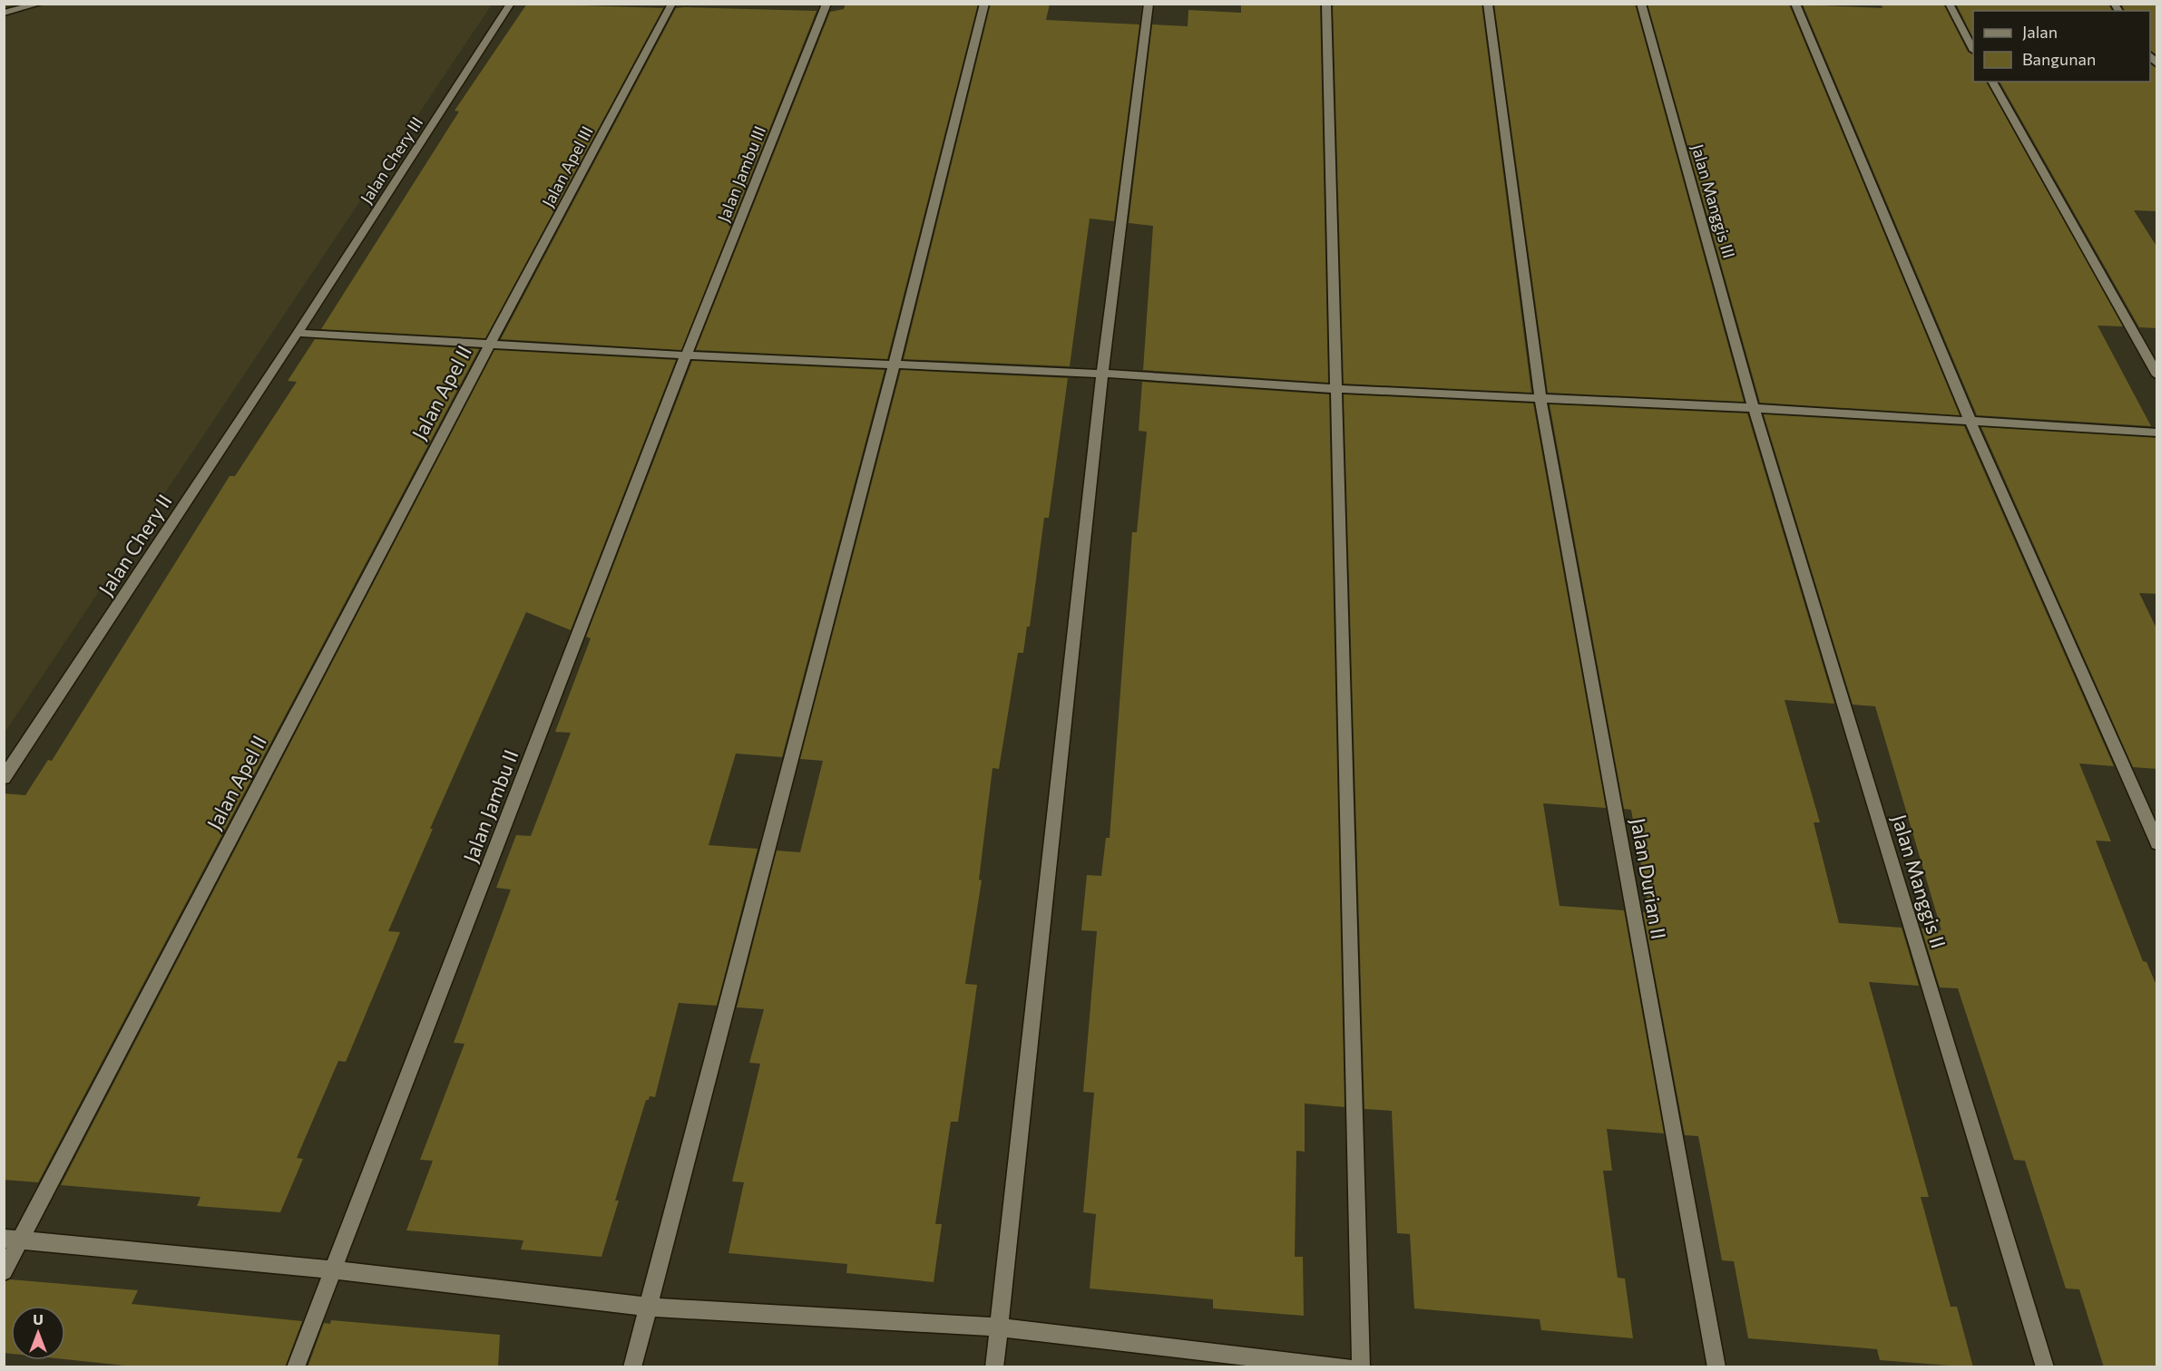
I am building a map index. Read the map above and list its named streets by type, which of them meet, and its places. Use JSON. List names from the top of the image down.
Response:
{
  "streets": {
    "street": [
      "Jalan Chery III",
      "Jalan Apel III",
      "Jalan Jambu III",
      "Jalan Manggis III",
      "Jalan Apel II",
      "Jalan Chery II",
      "Jalan Jambu II",
      "Jalan Durian II",
      "Jalan Manggis II"
    ]
  },
  "crossings": [
    ["Jalan Chery III", "Jalan Chery II"],
    ["Jalan Apel III", "Jalan Apel II"],
    ["Jalan Jambu III", "Jalan Jambu II"],
    ["Jalan Manggis III", "Jalan Manggis II"]
  ],
  "legend": ["Jalan", "Bangunan"],
  "north": "top"
}
